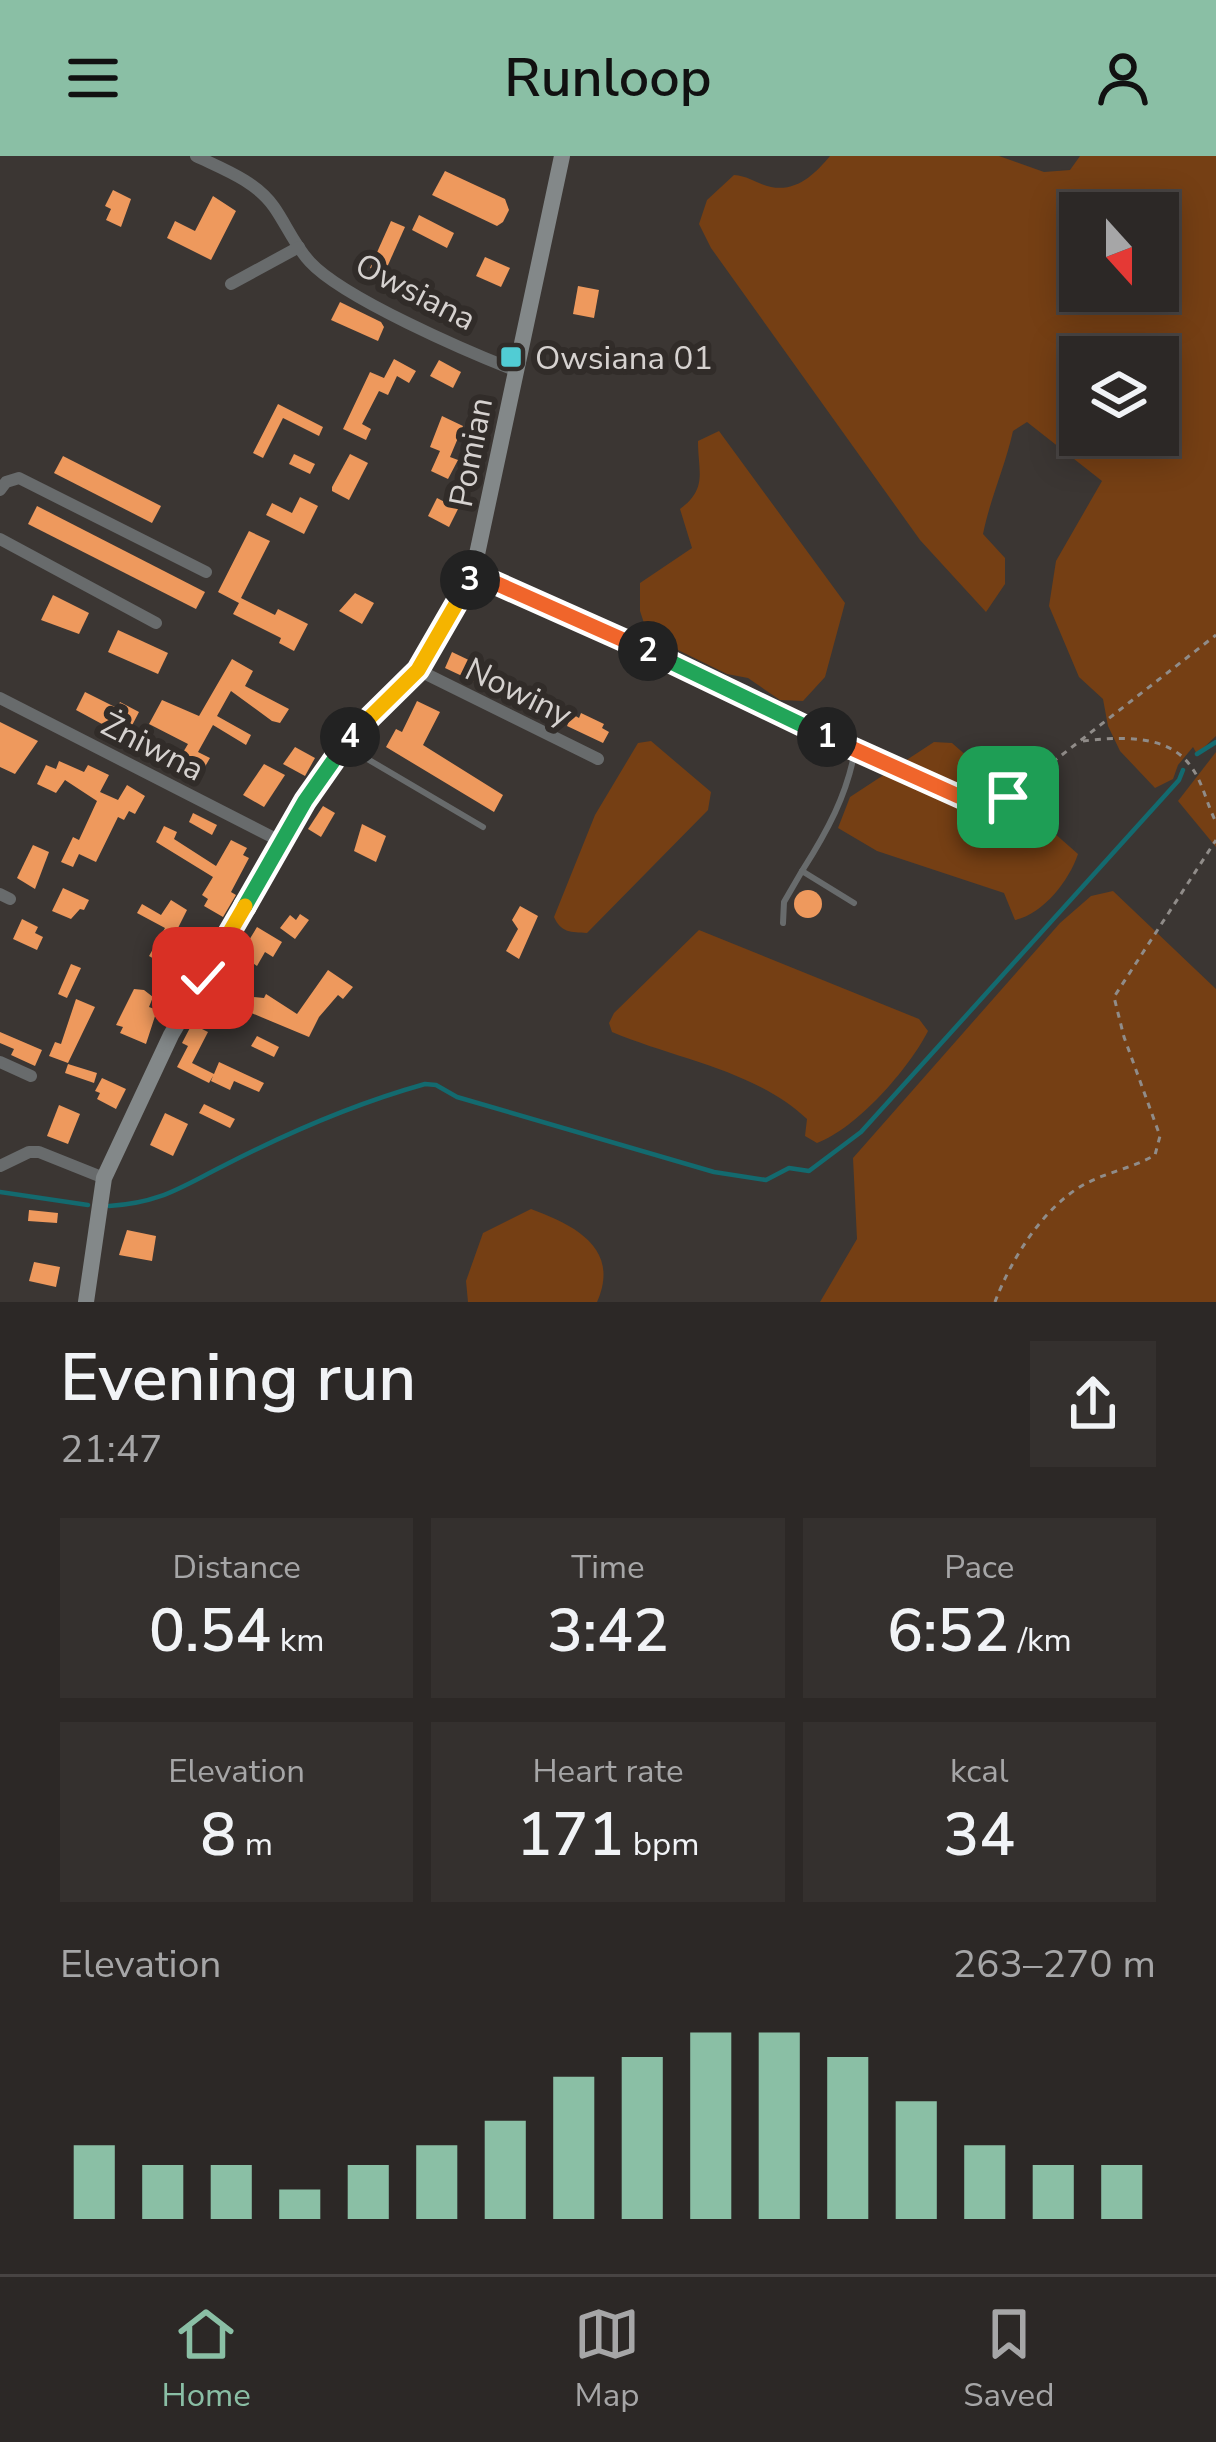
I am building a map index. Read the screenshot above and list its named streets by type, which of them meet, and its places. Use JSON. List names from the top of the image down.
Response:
{
  "streets": {
    "street": [
      "Owsiana",
      "Pomian",
      "Nowiny",
      "Żniwna"
    ]
  },
  "crossings": [
    ["Owsiana", "Pomian"],
    ["Pomian", "Nowiny"],
    ["Pomian", "Żniwna"]
  ],
  "places": {
    "transit": ["Owsiana 01"]
  },
  "north": "bottom",
  "page": {
    "header": "Runloop",
    "pins": [
      "3",
      "2",
      "1",
      "4"
    ],
    "heading": ["Evening run", "21:47"],
    "stats": [
      ["Distance", "0.54 km"],
      ["Time", "3:42"],
      ["Pace", "6:52 /km"],
      ["Elevation", "8 m"],
      ["Heart rate", "171 bpm"],
      ["kcal", "34"]
    ],
    "chart": ["Elevation", "263–270 m"],
    "tabs": ["Home", "Map", "Saved"]
  }
}
